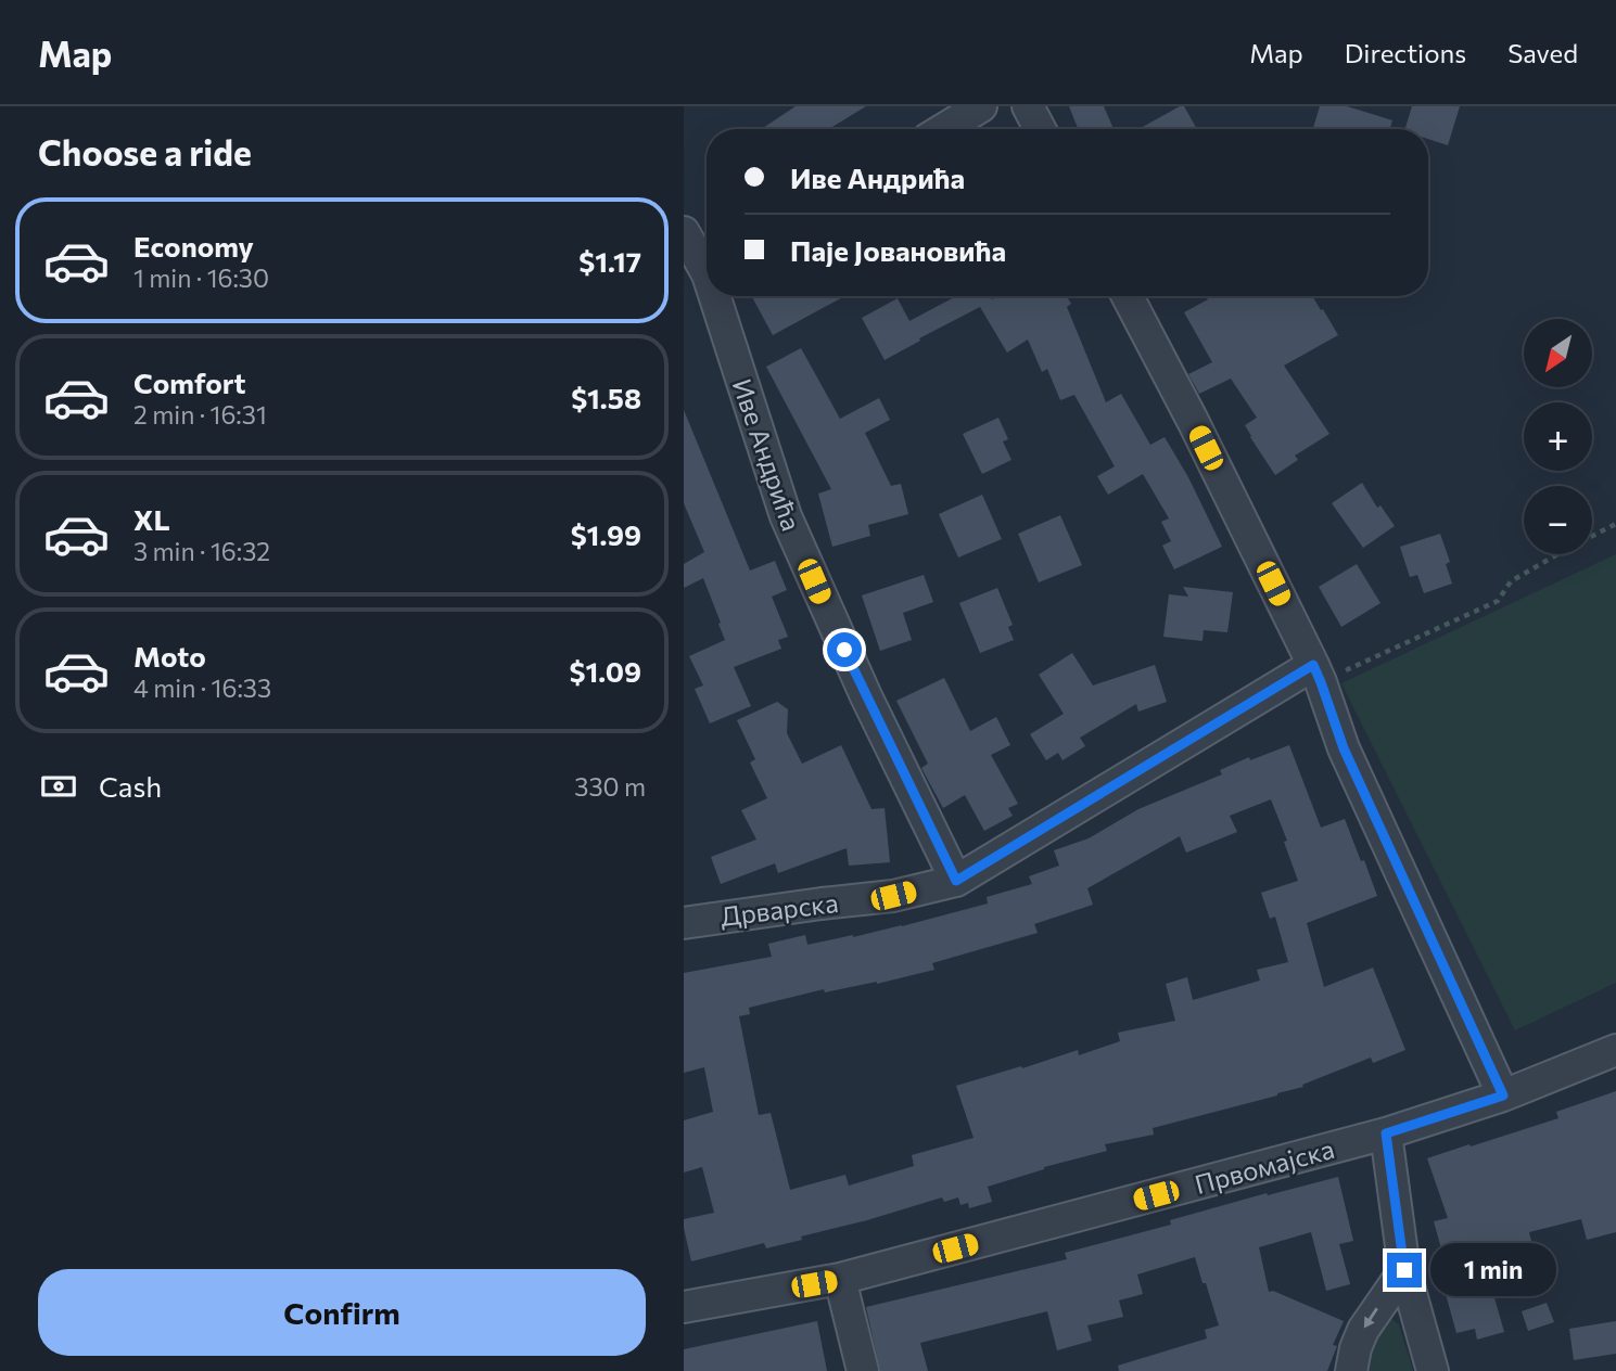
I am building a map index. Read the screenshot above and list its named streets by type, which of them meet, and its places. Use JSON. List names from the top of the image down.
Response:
{
  "streets": {
    "street": ["Иве Андрића", "Дрварска", "Првомајска"]
  },
  "crossings": [
    ["Иве Андрића", "Дрварска"]
  ],
  "north": "bottom left",
  "page": {
    "header": "Map",
    "nav": ["Map", "Directions", "Saved"],
    "heading": "Choose a ride",
    "banner": ["Иве Андрића", "Паје Јовановића"],
    "list": [
      {
        "name": "Economy",
        "note": "1 min · 16:30",
        "value": "$1.17"
      },
      {
        "name": "Comfort",
        "note": "2 min · 16:31",
        "value": "$1.58"
      },
      {
        "name": "XL",
        "note": "3 min · 16:32",
        "value": "$1.99"
      },
      {
        "name": "Moto",
        "note": "4 min · 16:33",
        "value": "$1.09"
      }
    ],
    "map_buttons": ["+", "−"],
    "pay": ["Cash", "330 m"],
    "bubble": "1 min",
    "buttons": "Confirm"
  }
}
